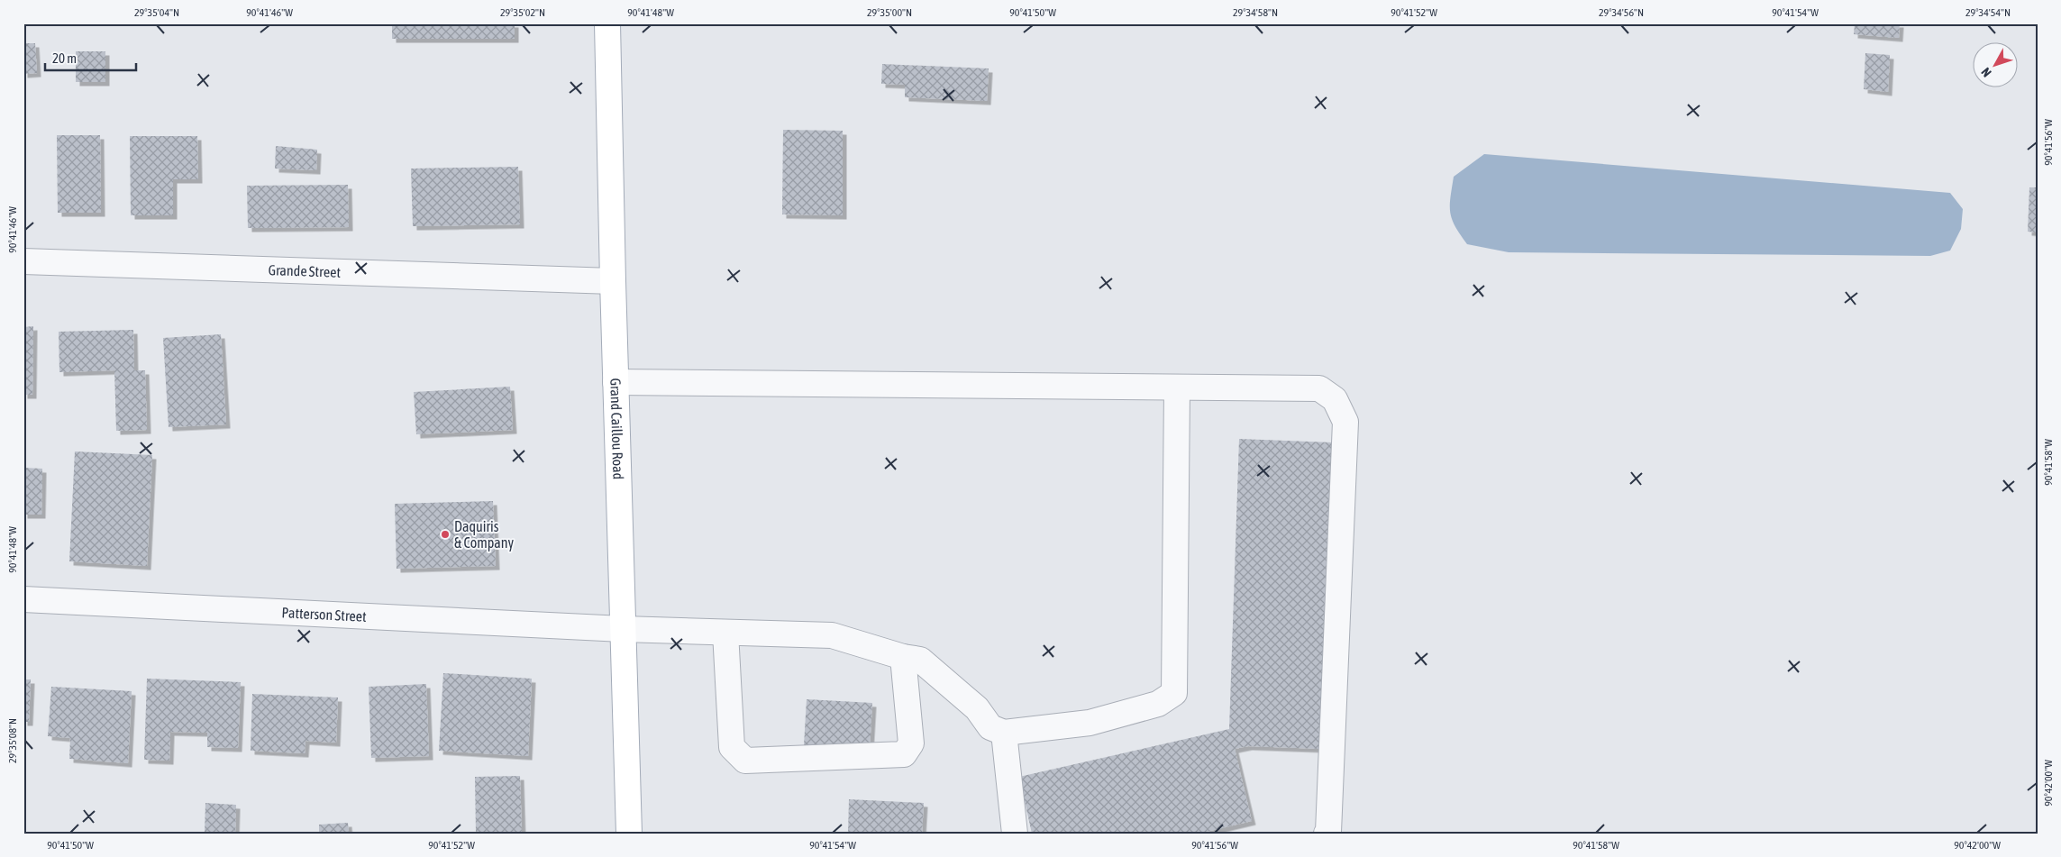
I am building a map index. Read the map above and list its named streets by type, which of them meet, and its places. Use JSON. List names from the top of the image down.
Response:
{
  "streets": {
    "main road": ["Grand Caillou Road"],
    "street": ["Grande Street", "Patterson Street"]
  },
  "crossings": [
    ["Grande Street", "Grand Caillou Road"],
    ["Grand Caillou Road", "Patterson Street"]
  ],
  "places": ["Daquiris & Company"],
  "scale_bar": "20 m",
  "north": "bottom left",
  "coordinates": [
    "29°35'04\"N",
    "90°41'46\"W",
    "29°35'02\"N",
    "90°41'48\"W",
    "29°35'00\"N",
    "90°41'50\"W",
    "29°34'58\"N",
    "90°41'52\"W",
    "29°34'56\"N",
    "90°41'54\"W",
    "29°34'54\"N",
    "90°41'56\"W",
    "90°41'58\"W",
    "29°35'08\"N",
    "90°42'00\"W"
  ]
}
